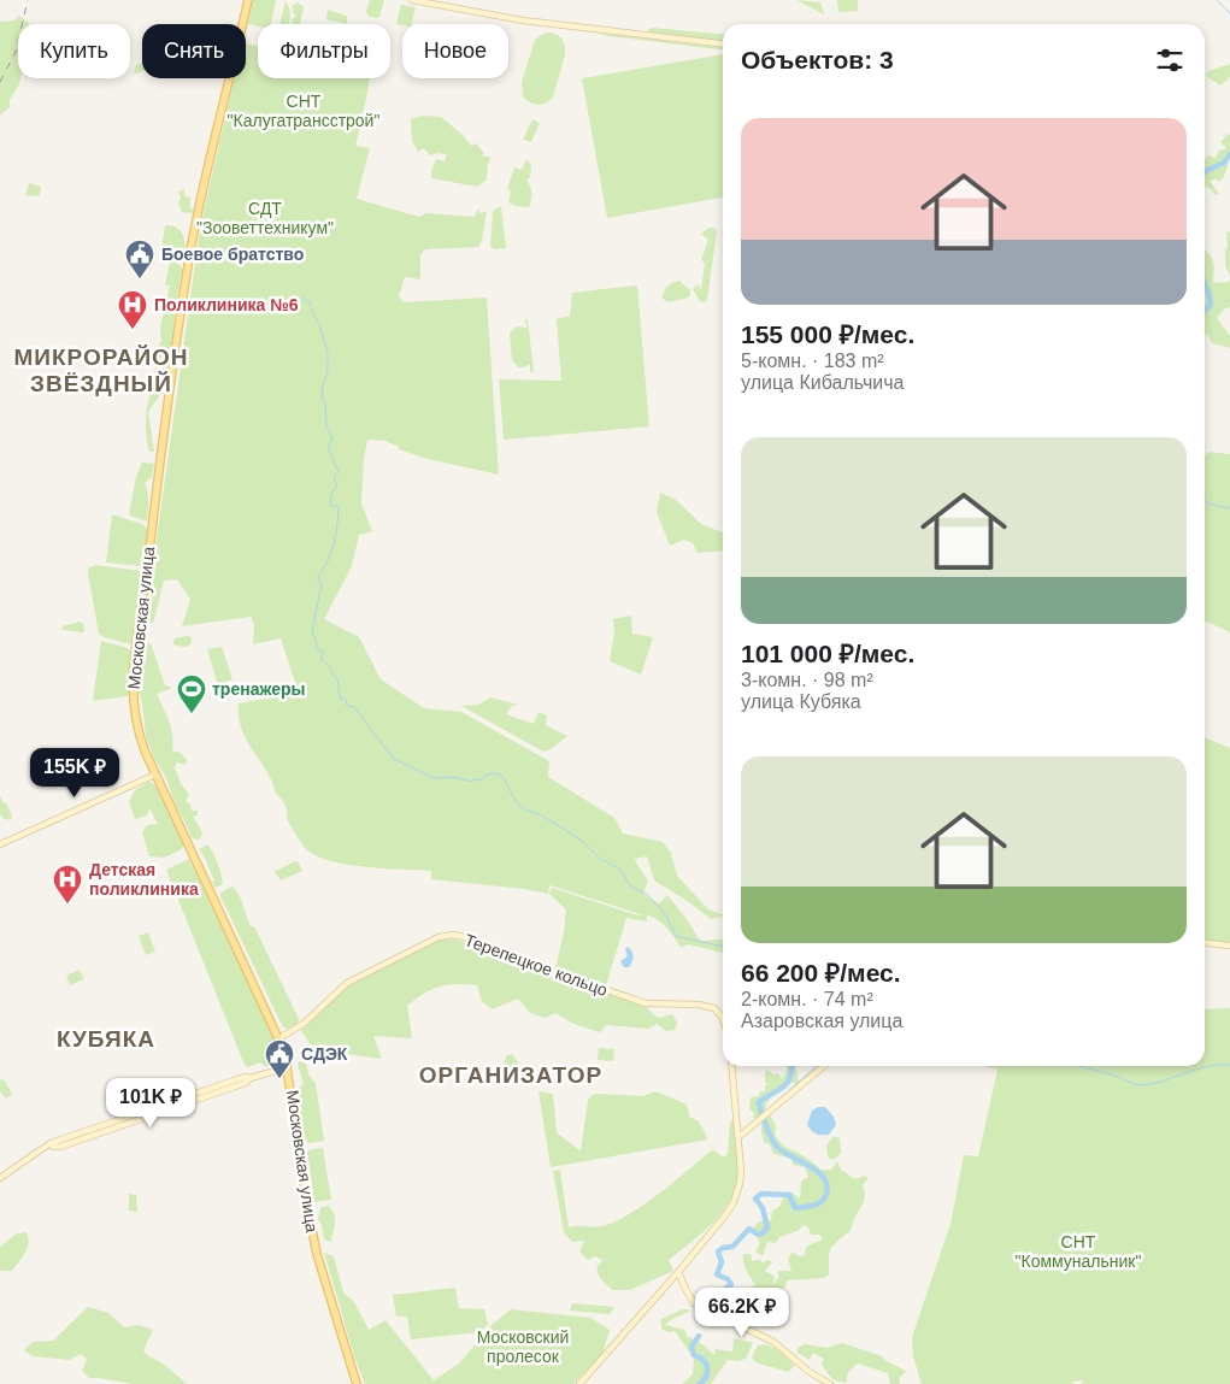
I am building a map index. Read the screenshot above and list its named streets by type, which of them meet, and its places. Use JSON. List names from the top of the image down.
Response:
{
  "streets": {
    "main road": ["Московская улица"],
    "street": ["Терепецкое кольцо"]
  },
  "crossings": [
    ["Московская улица", "Терепецкое кольцо"]
  ],
  "districts": ["МИКРОРАЙОН ЗВЁЗДНЫЙ", "КУБЯКА", "ОРГАНИЗАТОР"],
  "parks": [
    "СНТ \"Калугатрансстрой\"",
    "СДТ \"Зооветтехникум\"",
    "СНТ \"Коммунальник\"",
    "Московский пролесок"
  ],
  "places": {
    "public building": ["Боевое братство", "СДЭК"],
    "hospital": ["Поликлиника №6", "Детская поликлиника"],
    "sports": ["тренажеры"]
  },
  "page": {
    "chip": [
      "Купить",
      "Снять",
      "Фильтры",
      "Новое"
    ],
    "heading": "Объектов: 3",
    "list": [
      {
        "name": "155 000 ₽/мес.",
        "note": "5-комн. · 183 m² · улица Кибальчича"
      },
      {
        "name": "101 000 ₽/мес.",
        "note": "3-комн. · 98 m² · улица Кубяка"
      },
      {
        "name": "66 200 ₽/мес.",
        "note": "2-комн. · 74 m² · Азаровская улица"
      }
    ],
    "price": ["155K ₽", "101K ₽", "66.2K ₽"]
  }
}
